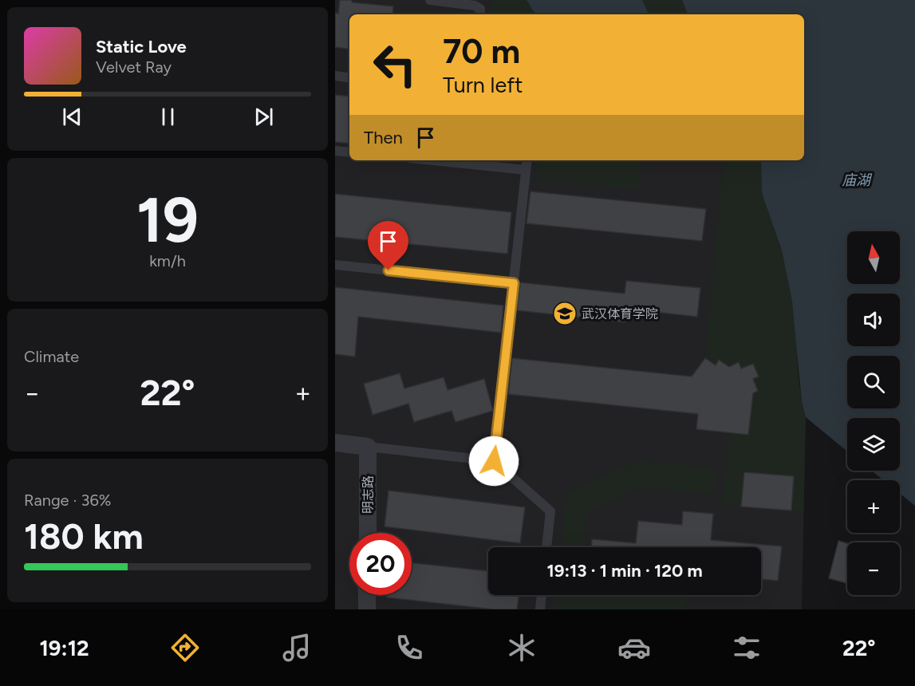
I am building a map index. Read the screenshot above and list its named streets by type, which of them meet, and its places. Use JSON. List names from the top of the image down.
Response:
{
  "streets": {
    "street": ["明志路"]
  },
  "water": ["庙湖"],
  "places": {
    "school or university": ["武汉体育学院"]
  },
  "north": "top",
  "page": {
    "turn": ["70 m", "Turn left"],
    "song": ["Static Love", "Velvet Ray"],
    "then": "Then",
    "tile": [
      ["19", "km/h"],
      "Climate",
      ["Range · 36%", "180 km"]
    ],
    "map_buttons": ["+", "−"],
    "heat": ["−", "22°", "+"],
    "limit": "20",
    "trip": "19:13 · 1 min · 120 m",
    "tabs": ["19:12", "22°"]
  }
}
